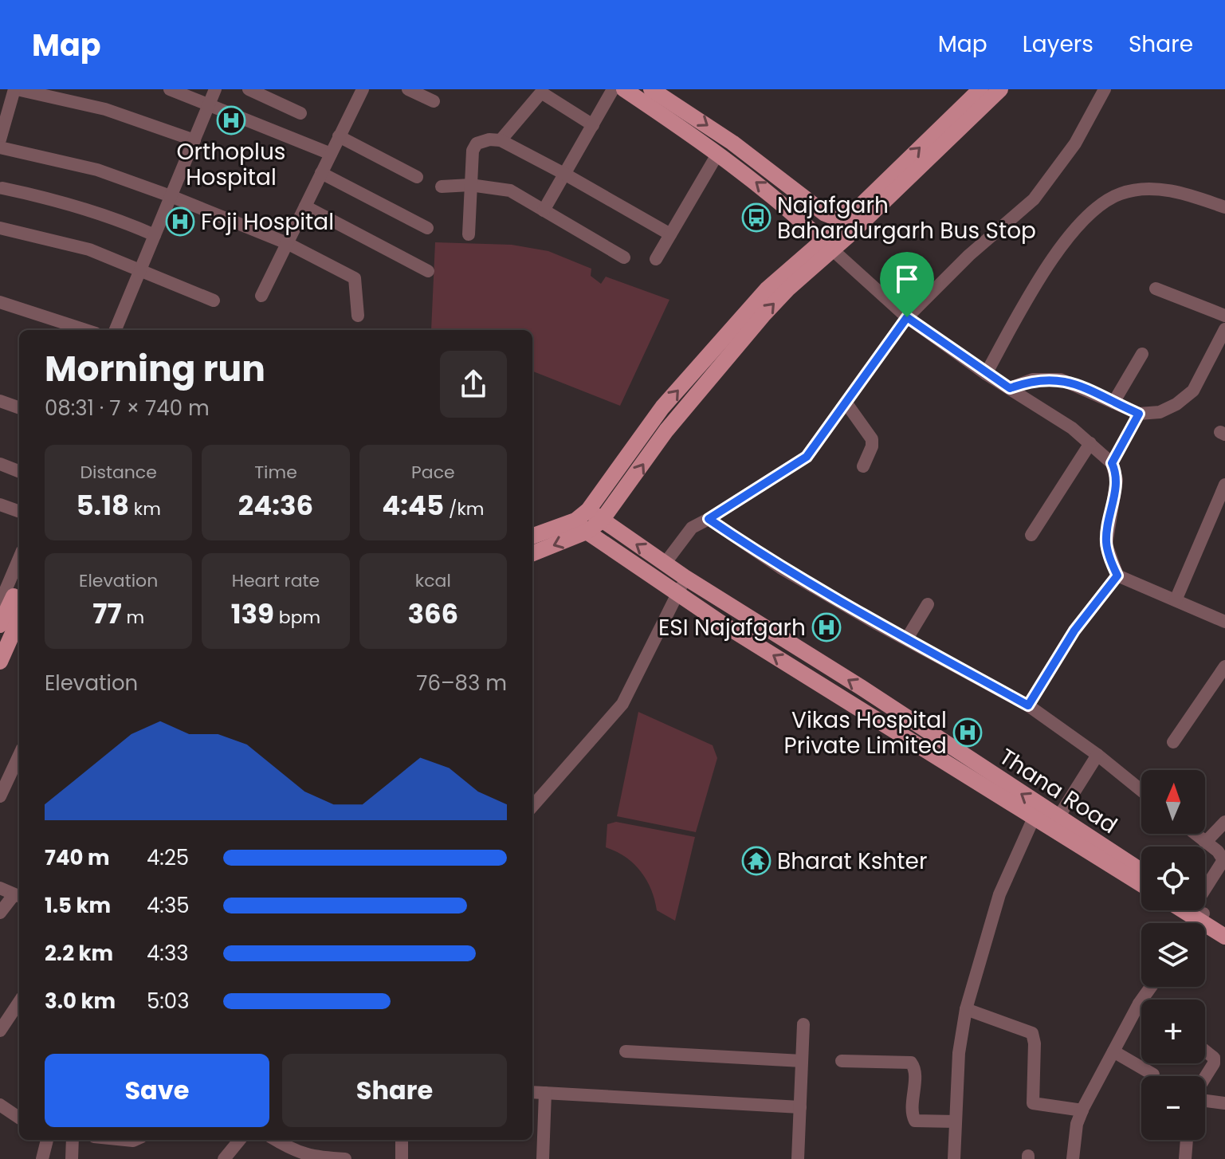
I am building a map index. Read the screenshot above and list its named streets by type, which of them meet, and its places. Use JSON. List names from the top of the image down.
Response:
{
  "streets": {
    "main road": ["Thana Road"]
  },
  "places": {
    "hospital": [
      "Orthoplus Hospital",
      "Foji Hospital",
      "ESI Najafgarh",
      "Vikas Hospital Private Limited"
    ],
    "bus stop": ["Najafgarh Bahardurgarh Bus Stop"],
    "temple": ["Bharat Kshter"]
  },
  "north": "top",
  "page": {
    "header": "Map",
    "nav": ["Map", "Layers", "Share"],
    "heading": ["Morning run", "08:31 · 7 × 740 m"],
    "stats": [
      ["Distance", "5.18 km"],
      ["Time", "24:36"],
      ["Pace", "4:45 /km"],
      ["Elevation", "77 m"],
      ["Heart rate", "139 bpm"],
      ["kcal", "366"]
    ],
    "chart": ["Elevation", "76–83 m"],
    "map_buttons": ["+", "−"],
    "list": [
      {
        "name": "740 m",
        "note": "4:25"
      },
      {
        "name": "1.5 km",
        "note": "4:35"
      },
      {
        "name": "2.2 km",
        "note": "4:33"
      },
      {
        "name": "3.0 km",
        "note": "5:03"
      }
    ],
    "buttons": ["Save", "Share"]
  }
}
